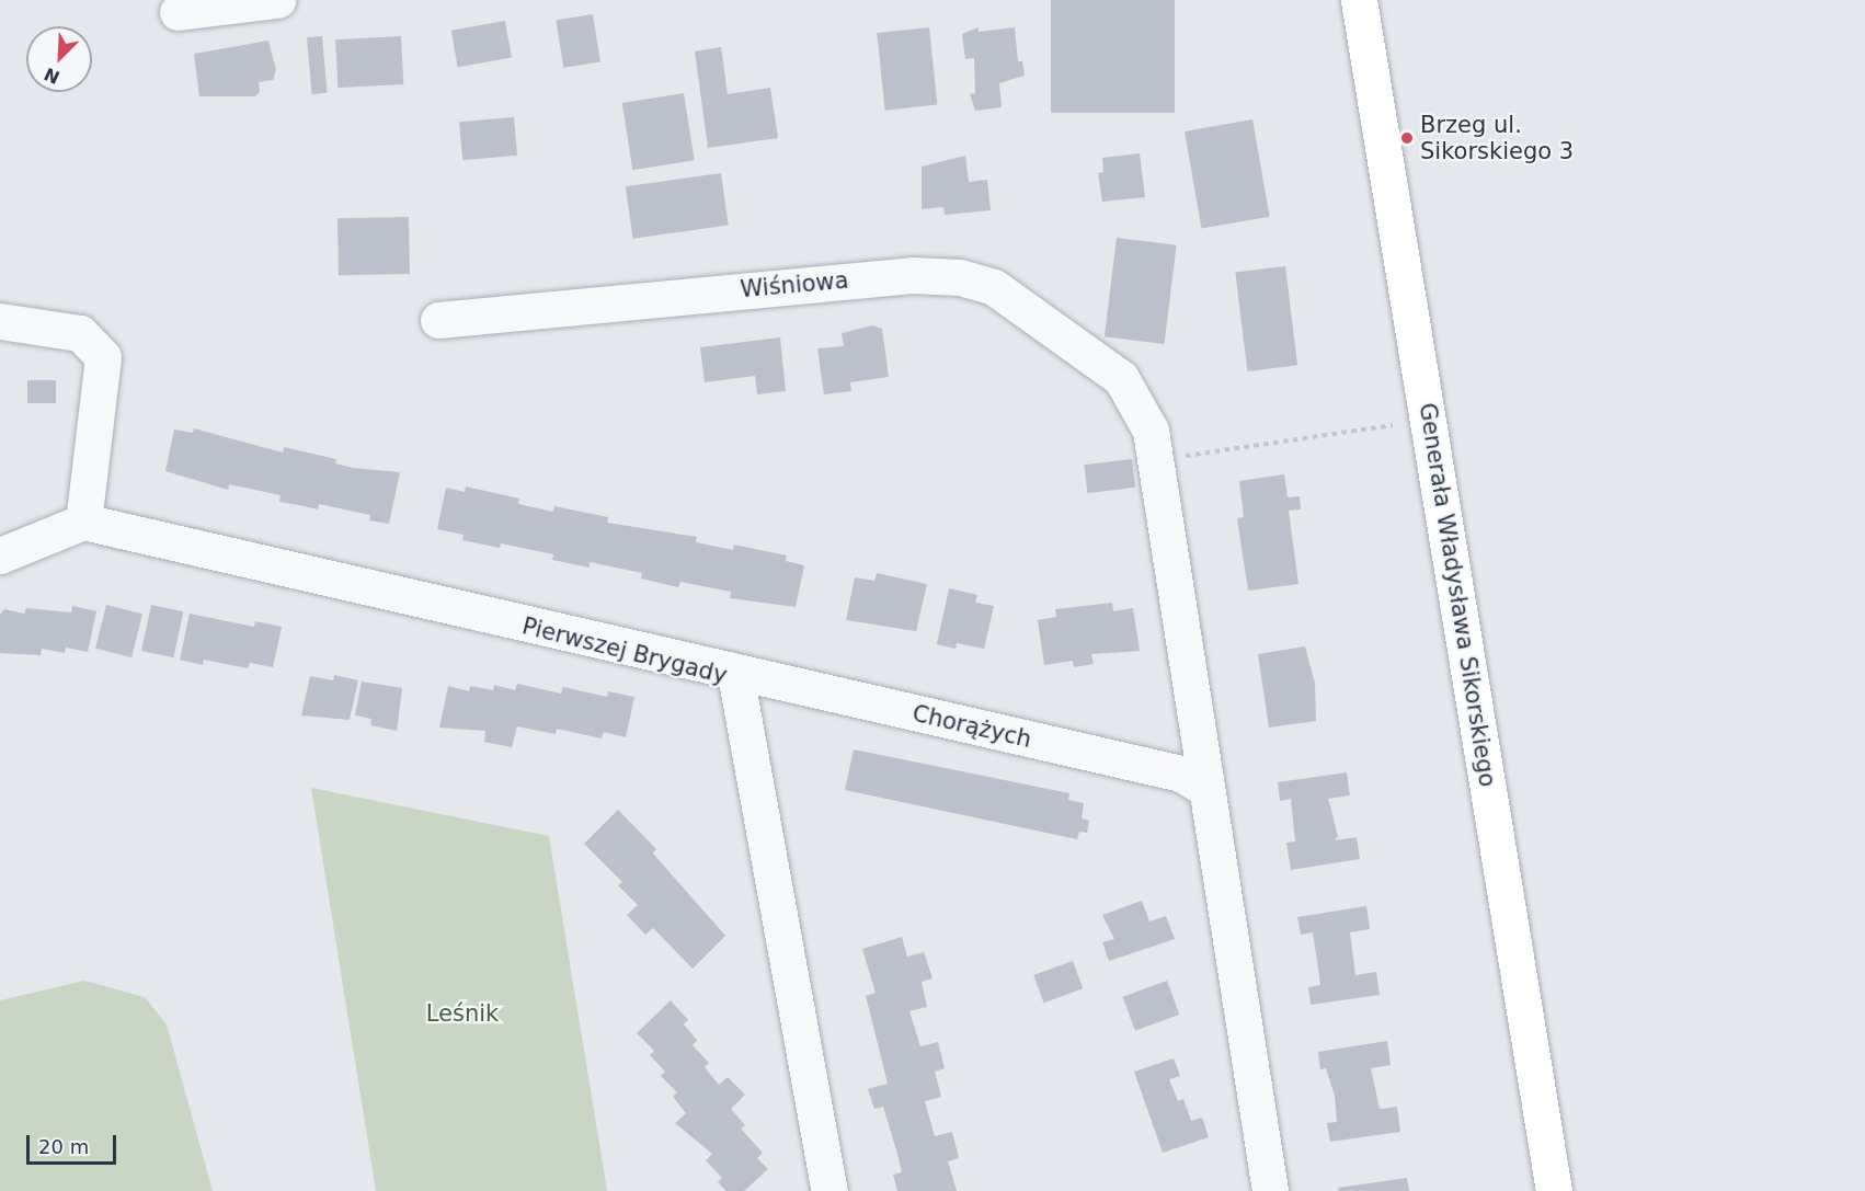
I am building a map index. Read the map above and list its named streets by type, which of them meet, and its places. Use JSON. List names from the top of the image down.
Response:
{
  "streets": {
    "main road": ["Generała Władysława Sikorskiego"],
    "street": ["Wiśniowa", "Pierwszej Brygady", "Chorążych"]
  },
  "crossings": [
    ["Pierwszej Brygady", "Chorążych"]
  ],
  "parks": ["Leśnik"],
  "places": ["Brzeg ul. Sikorskiego 3"],
  "scale_bar": "20 m",
  "north": "bottom left"
}
